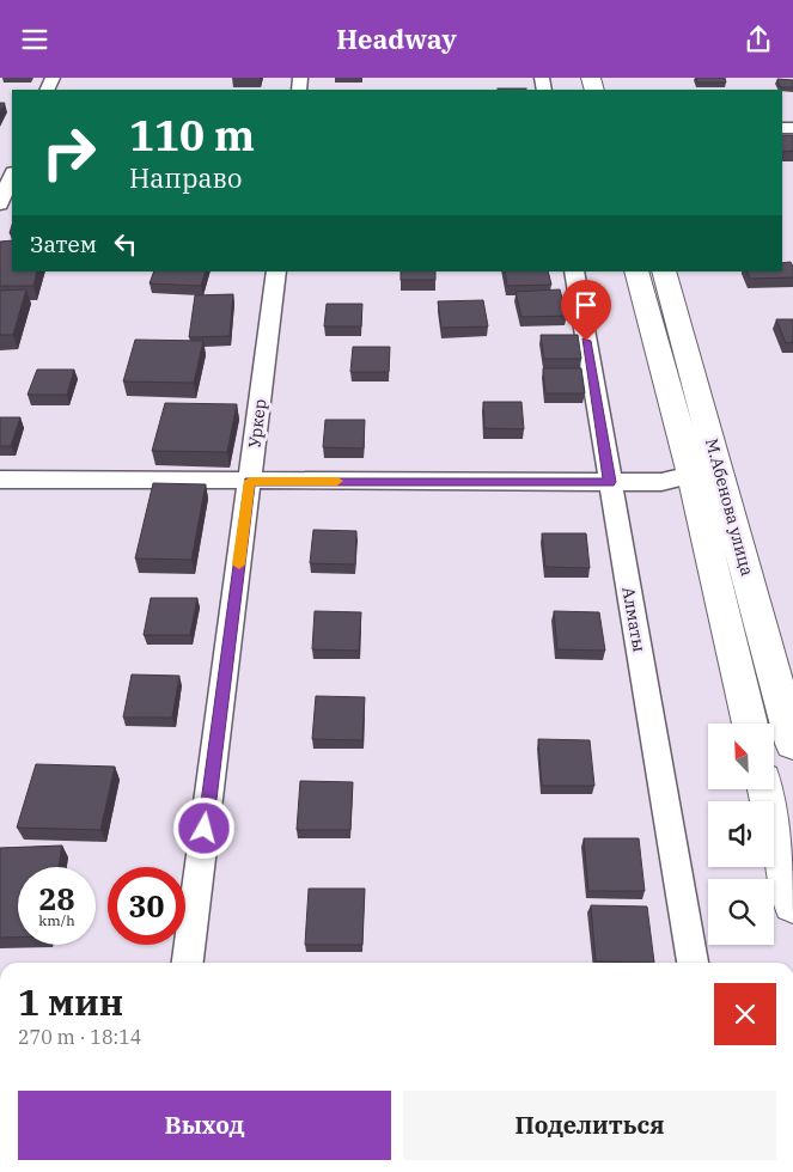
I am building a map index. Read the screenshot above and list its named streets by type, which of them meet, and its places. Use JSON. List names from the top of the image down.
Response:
{
  "streets": {
    "main road": ["М.Абенова улица"],
    "street": ["Уркер", "Алматы"]
  },
  "north": "top left",
  "page": {
    "header": "Headway",
    "turn": ["110 m", "Направо"],
    "then": "Затем",
    "speed": "28 km/h",
    "limit": "30",
    "heading": ["1 мин", "270 m · 18:14"],
    "buttons": ["Выход", "Поделиться"]
  }
}
